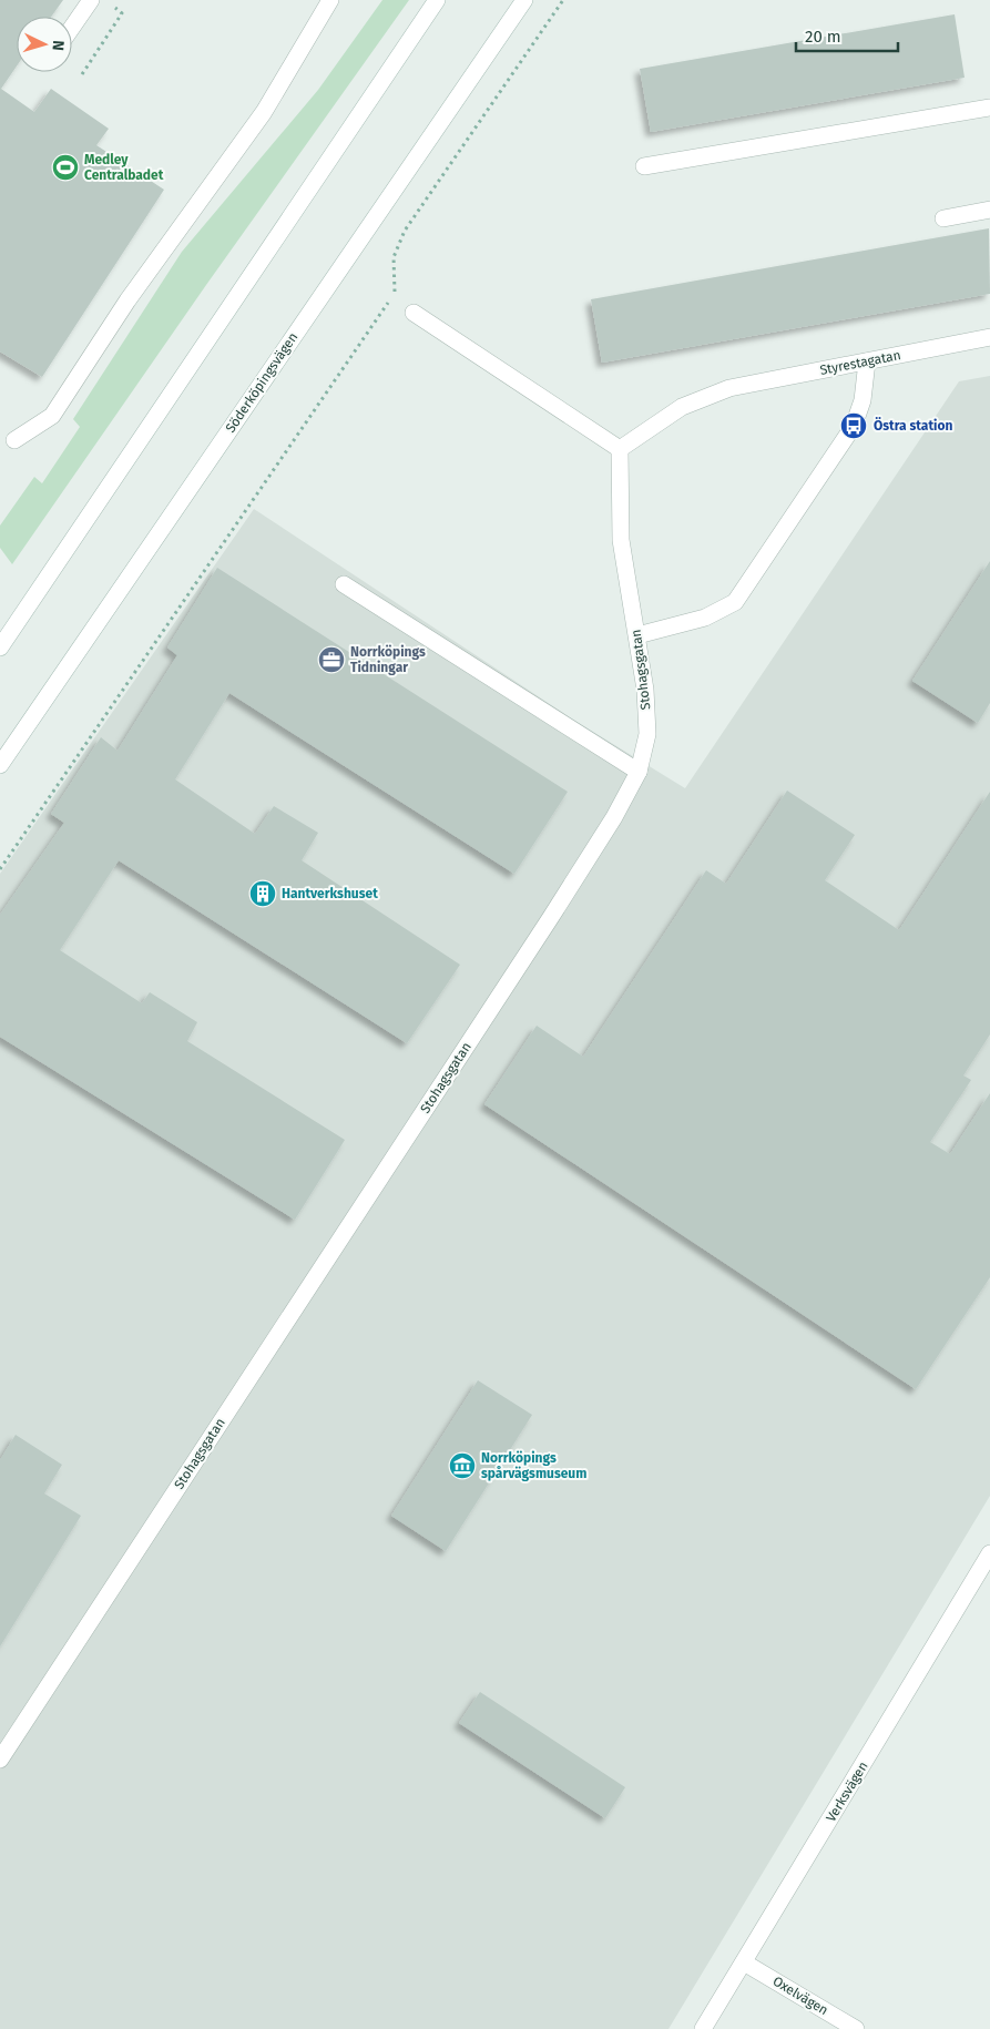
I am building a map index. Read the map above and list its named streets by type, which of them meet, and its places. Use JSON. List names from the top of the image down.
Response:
{
  "streets": {
    "street": [
      "Styrestagatan",
      "Söderköpingsvägen",
      "Stohagsgatan",
      "Verksvägen",
      "Oxelvägen"
    ]
  },
  "crossings": [
    ["Styrestagatan", "Stohagsgatan"],
    ["Verksvägen", "Oxelvägen"]
  ],
  "places": {
    "sports": ["Medley Centralbadet"],
    "bus stop": ["Östra station"],
    "office": ["Norrköpings Tidningar"],
    "building": ["Hantverkshuset"],
    "museum": ["Norrköpings spårvägsmuseum"]
  },
  "scale_bar": "20 m",
  "north": "right"
}
